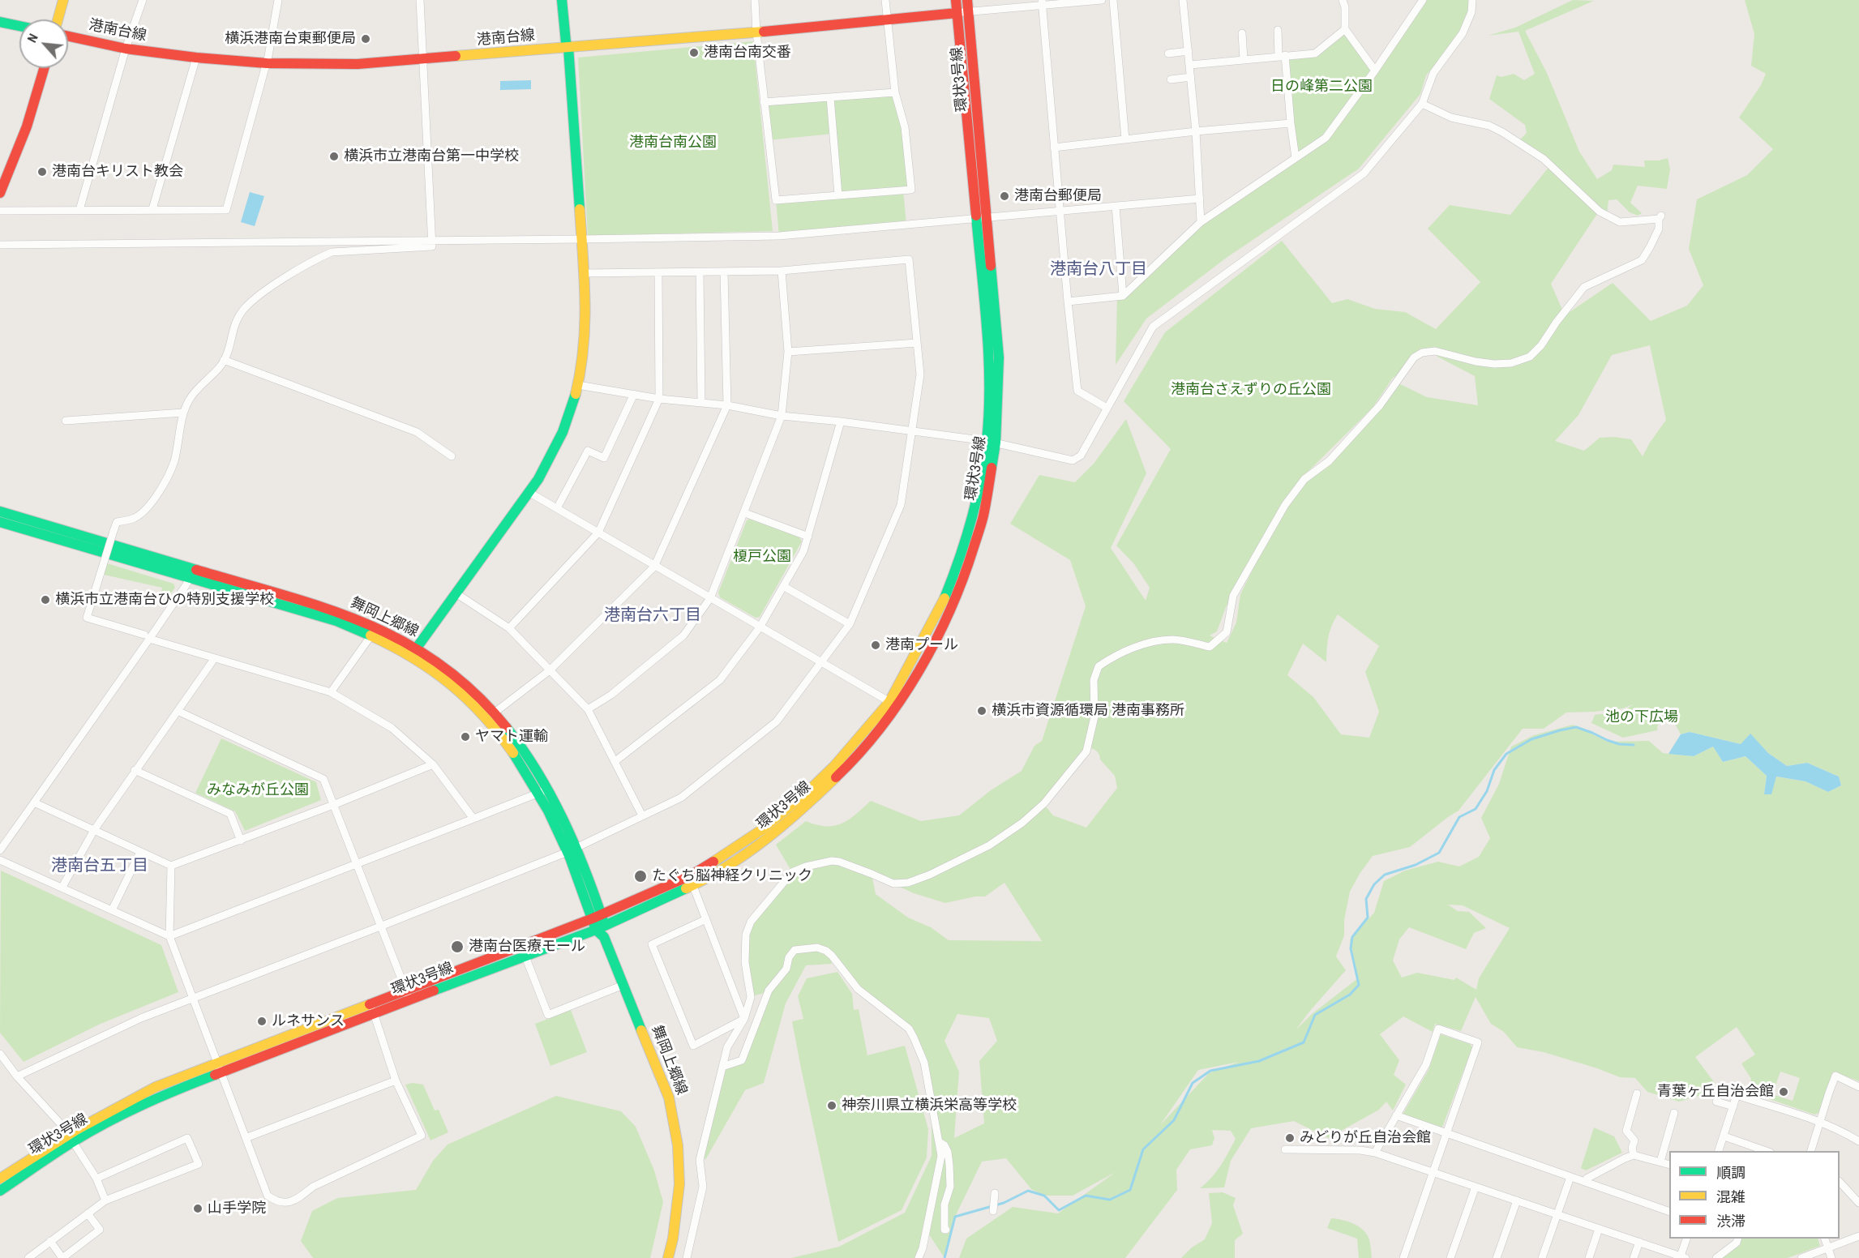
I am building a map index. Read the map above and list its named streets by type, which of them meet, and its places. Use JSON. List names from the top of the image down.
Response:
{
  "streets": {
    "street": ["港南台線", "環状3号線", "舞岡上郷線"]
  },
  "crossings": [
    ["港南台線", "環状3号線"],
    ["環状3号線", "舞岡上郷線"]
  ],
  "districts": ["港南台八丁目", "港南台六丁目", "港南台五丁目"],
  "parks": [
    "日の峰第二公園",
    "港南台南公園",
    "港南台さえずりの丘公園",
    "榎戸公園",
    "池の下広場",
    "みなみが丘公園"
  ],
  "places": [
    "横浜港南台東郵便局",
    "港南台南交番",
    "横浜市立港南台第一中学校",
    "港南台キリスト教会",
    "港南台郵便局",
    "横浜市立港南台ひの特別支援学校",
    "港南プール",
    "横浜市資源循環局 港南事務所",
    "ヤマト運輸",
    "たぐち脳神経クリニック",
    "港南台医療モール",
    "ルネサンス",
    "青葉ヶ丘自治会館",
    "神奈川県立横浜栄高等学校",
    "みどりが丘自治会館",
    "山手学院"
  ],
  "legend": ["順調", "混雑", "渋滞"],
  "north": "top left"
}
